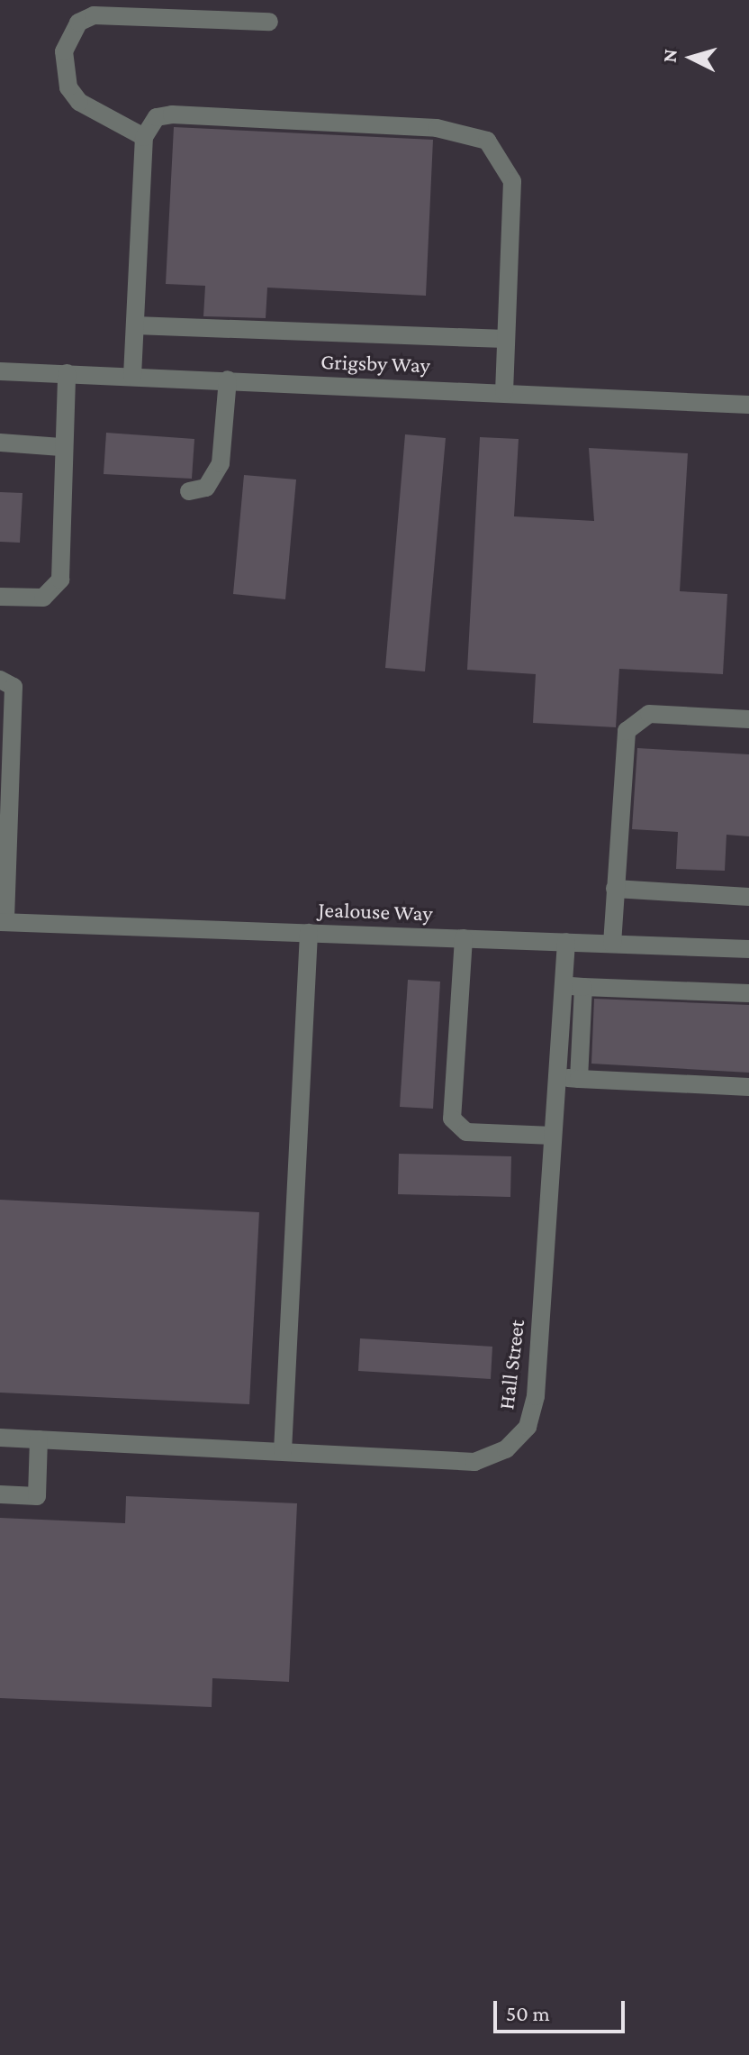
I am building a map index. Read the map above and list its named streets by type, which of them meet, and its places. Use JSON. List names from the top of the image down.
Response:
{
  "streets": {
    "street": ["Grigsby Way", "Jealouse Way", "Hall Street"]
  },
  "crossings": [
    ["Jealouse Way", "Hall Street"]
  ],
  "scale_bar": "50 m",
  "north": "left"
}
